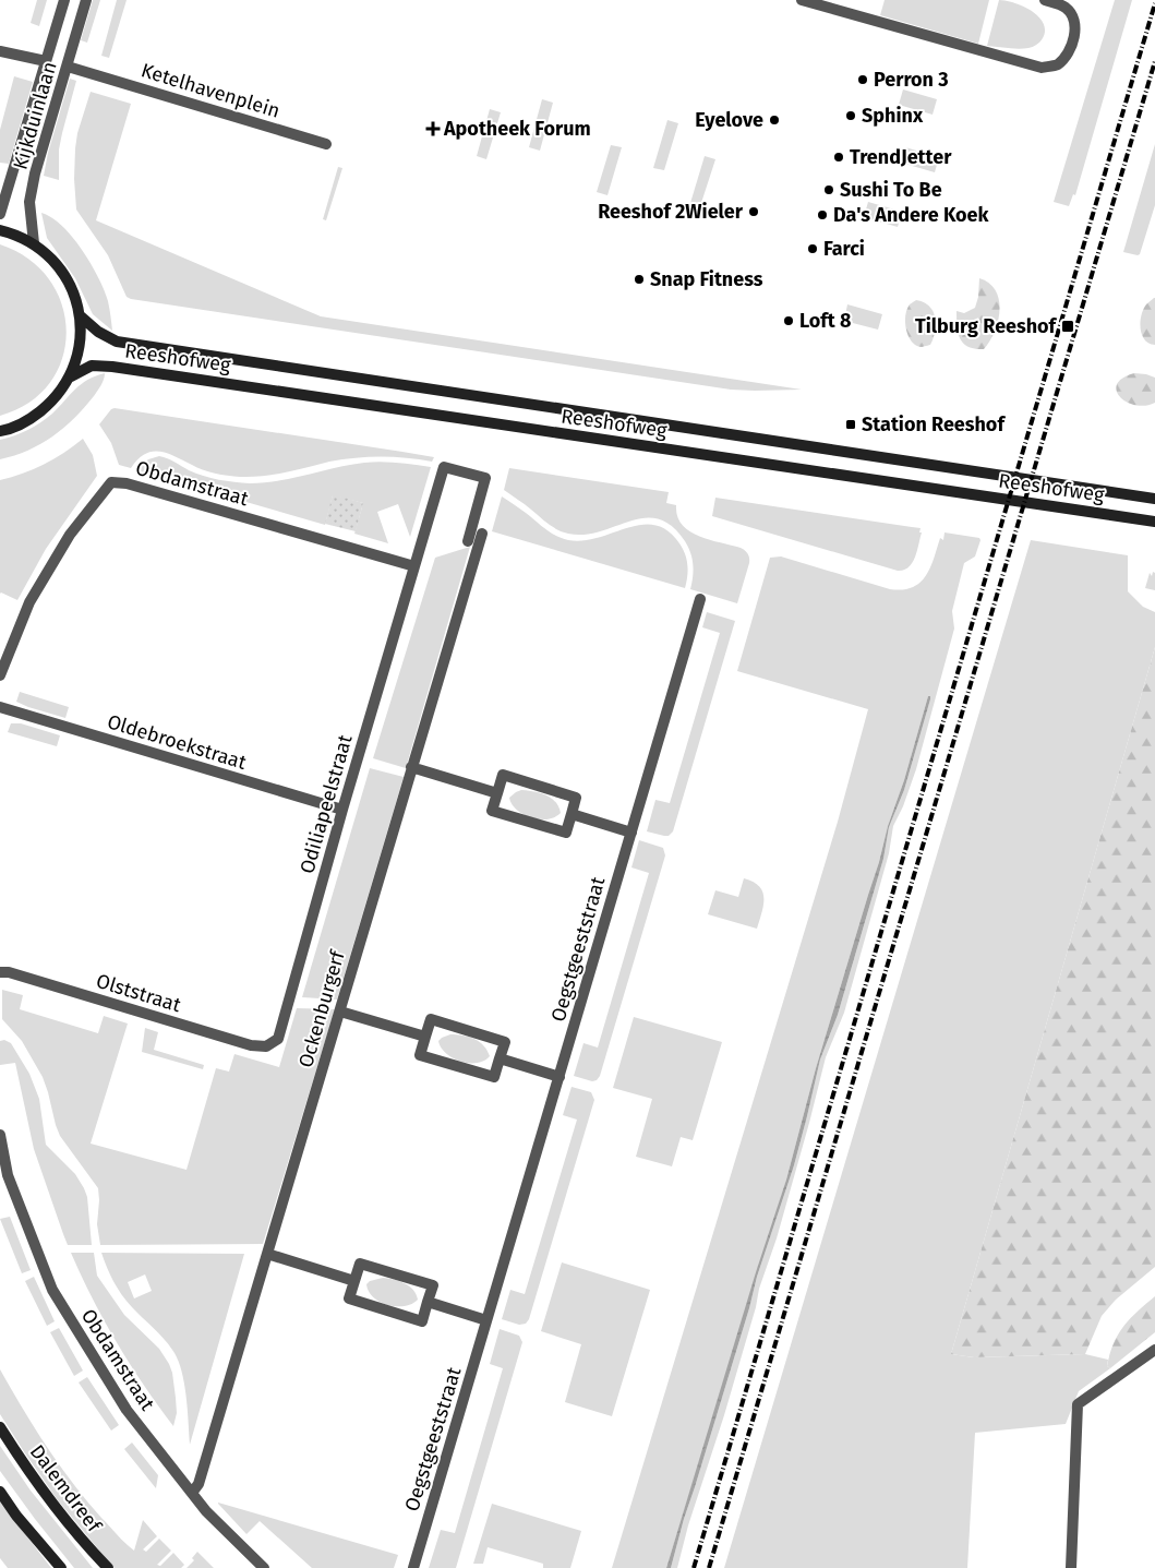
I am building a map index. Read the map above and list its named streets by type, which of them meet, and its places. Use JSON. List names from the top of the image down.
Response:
{
  "streets": {
    "street": [
      "Ketelhavenplein",
      "Kijkduinlaan",
      "Reeshofweg",
      "Obdamstraat",
      "Oldebroekstraat",
      "Odiliapeelstraat",
      "Oegstgeeststraat",
      "Olststraat",
      "Ockenburgerf",
      "Dalemdreef"
    ]
  },
  "crossings": [
    ["Ketelhavenplein", "Kijkduinlaan"],
    ["Obdamstraat", "Odiliapeelstraat"],
    ["Obdamstraat", "Ockenburgerf"],
    ["Oldebroekstraat", "Odiliapeelstraat"],
    ["Odiliapeelstraat", "Olststraat"]
  ],
  "places": {
    "other": [
      "Perron 3",
      "Sphinx",
      "Eyelove",
      "TrendJetter",
      "Sushi To Be",
      "Reeshof 2Wieler",
      "Da's Andere Koek",
      "Farci",
      "Snap Fitness",
      "Loft 8"
    ],
    "health": ["Apotheek Forum"],
    "transit": ["Tilburg Reeshof", "Station Reeshof"]
  }
}
